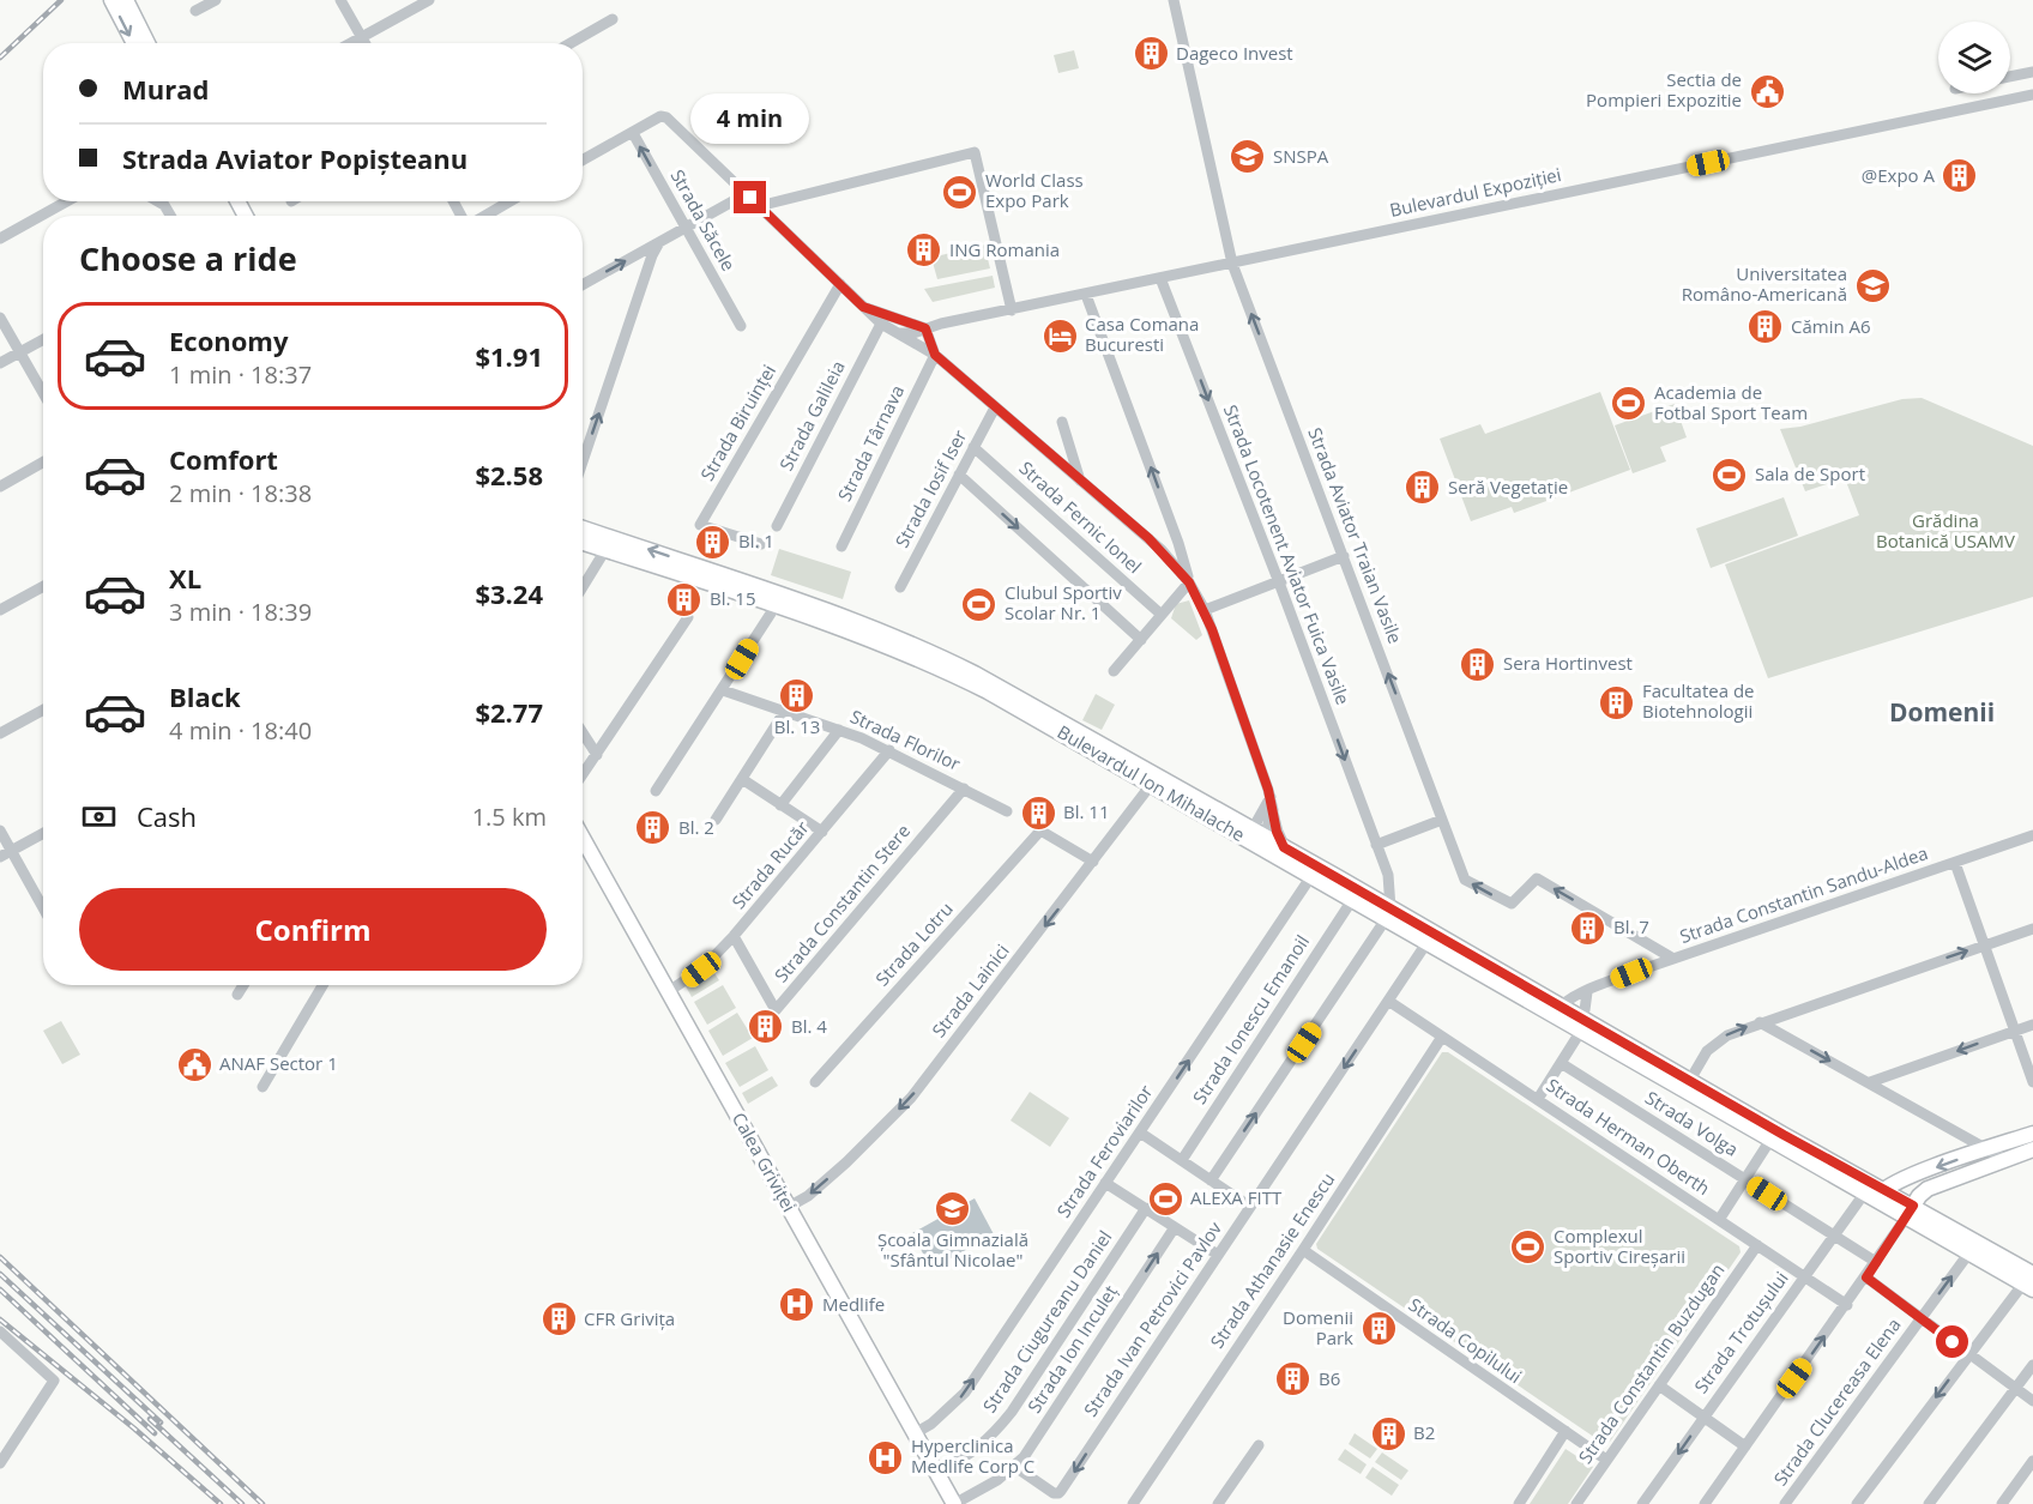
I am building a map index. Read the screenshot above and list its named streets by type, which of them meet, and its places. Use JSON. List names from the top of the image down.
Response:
{
  "streets": {
    "main road": ["Bulevardul Ion Mihalache", "Calea Griviței"],
    "street": [
      "Bulevardul Expoziției",
      "Strada Săcele",
      "Strada Galileia",
      "Strada Biruinței",
      "Strada Târnava",
      "Strada Iosif Iser",
      "Strada Fernic Ionel",
      "Strada Aviator Traian Vasile",
      "Strada Locotenent Aviator Fuica Vasile",
      "Strada Florilor",
      "Strada Rucăr",
      "Strada Constantin Sandu-Aldea",
      "Strada Constantin Stere",
      "Strada Lotru",
      "Strada Lainici",
      "Strada Ionescu Emanoil",
      "Strada Volga",
      "Strada Herman Oberth",
      "Strada Feroviarilor",
      "Strada Athanasie Enescu",
      "Strada Ivan Petrovici Pavlov",
      "Strada Ciugureanu Daniel",
      "Strada Trotușului",
      "Strada Copilului",
      "Strada Ion Inculeț",
      "Strada Constantin Buzdugan",
      "Strada Clucereasa Elena"
    ]
  },
  "crossings": [
    ["Bulevardul Expoziției", "Strada Aviator Traian Vasile"],
    ["Bulevardul Expoziției", "Strada Locotenent Aviator Fuica Vasile"],
    ["Strada Iosif Iser", "Strada Fernic Ionel"],
    ["Strada Aviator Traian Vasile", "Strada Constantin Sandu-Aldea"],
    ["Strada Locotenent Aviator Fuica Vasile", "Bulevardul Ion Mihalache"],
    ["Strada Florilor", "Strada Rucăr"],
    ["Strada Florilor", "Strada Constantin Stere"],
    ["Bulevardul Ion Mihalache", "Strada Constantin Sandu-Aldea"],
    ["Bulevardul Ion Mihalache", "Strada Lainici"],
    ["Bulevardul Ion Mihalache", "Strada Ionescu Emanoil"],
    ["Bulevardul Ion Mihalache", "Strada Feroviarilor"],
    ["Bulevardul Ion Mihalache", "Strada Ivan Petrovici Pavlov"],
    ["Bulevardul Ion Mihalache", "Strada Trotușului"],
    ["Bulevardul Ion Mihalache", "Strada Clucereasa Elena"],
    ["Strada Rucăr", "Strada Constantin Stere"],
    ["Strada Rucăr", "Calea Griviței"],
    ["Strada Lotru", "Strada Lainici"],
    ["Strada Lainici", "Calea Griviței"],
    ["Strada Volga", "Strada Trotușului"],
    ["Strada Herman Oberth", "Strada Athanasie Enescu"],
    ["Strada Herman Oberth", "Strada Ivan Petrovici Pavlov"],
    ["Strada Herman Oberth", "Strada Trotușului"],
    ["Strada Herman Oberth", "Strada Constantin Buzdugan"],
    ["Strada Feroviarilor", "Calea Griviței"],
    ["Calea Griviței", "Strada Ciugureanu Daniel"],
    ["Calea Griviței", "Strada Ion Inculeț"],
    ["Strada Athanasie Enescu", "Strada Copilului"],
    ["Strada Ivan Petrovici Pavlov", "Strada Ion Inculeț"],
    ["Strada Copilului", "Strada Constantin Buzdugan"]
  ],
  "one_way": [
    "Strada Săcele",
    "Strada Aviator Traian Vasile",
    "Strada Lainici",
    "Strada Ion Inculeț"
  ],
  "districts": ["Domenii"],
  "parks": ["Grădina Botanică USAMV"],
  "places": {
    "building": [
      "Dageco Invest",
      "@Expo A",
      "ING Romania",
      "Cămin A6",
      "Seră Vegetație",
      "Bl. 1",
      "Bl. 15",
      "Sera Hortinvest",
      "Bl. 13",
      "Facultatea de Biotehnologii",
      "Bl. 11",
      "Bl. 2",
      "Bl. 7",
      "Bl. 4",
      "CFR Grivița",
      "Domenii Park",
      "B6",
      "B2"
    ],
    "public building": ["Sectia de Pompieri Expozitie", "ANAF Sector 1"],
    "school or university": ["SNSPA", "Universitatea Româno-Americană", "Școala Gimnazială \"Sfântul Nicolae\""],
    "sports": [
      "World Class Expo Park",
      "Academia de Fotbal Sport Team",
      "Sala de Sport",
      "Clubul Sportiv Scolar Nr. 1",
      "ALEXA FITT",
      "Complexul Sportiv Cireșarii"
    ],
    "hotel": ["Casa Comana Bucuresti"],
    "hospital": ["Medlife", "Hyperclinica Medlife Corp C"]
  },
  "page": {
    "banner": ["Murad", "Strada Aviator Popișteanu"],
    "bubble": "4 min",
    "heading": "Choose a ride",
    "list": [
      {
        "name": "Economy",
        "note": "1 min · 18:37",
        "value": "$1.91"
      },
      {
        "name": "Comfort",
        "note": "2 min · 18:38",
        "value": "$2.58"
      },
      {
        "name": "XL",
        "note": "3 min · 18:39",
        "value": "$3.24"
      },
      {
        "name": "Black",
        "note": "4 min · 18:40",
        "value": "$2.77"
      }
    ],
    "pay": ["Cash", "1.5 km"],
    "buttons": "Confirm"
  }
}
